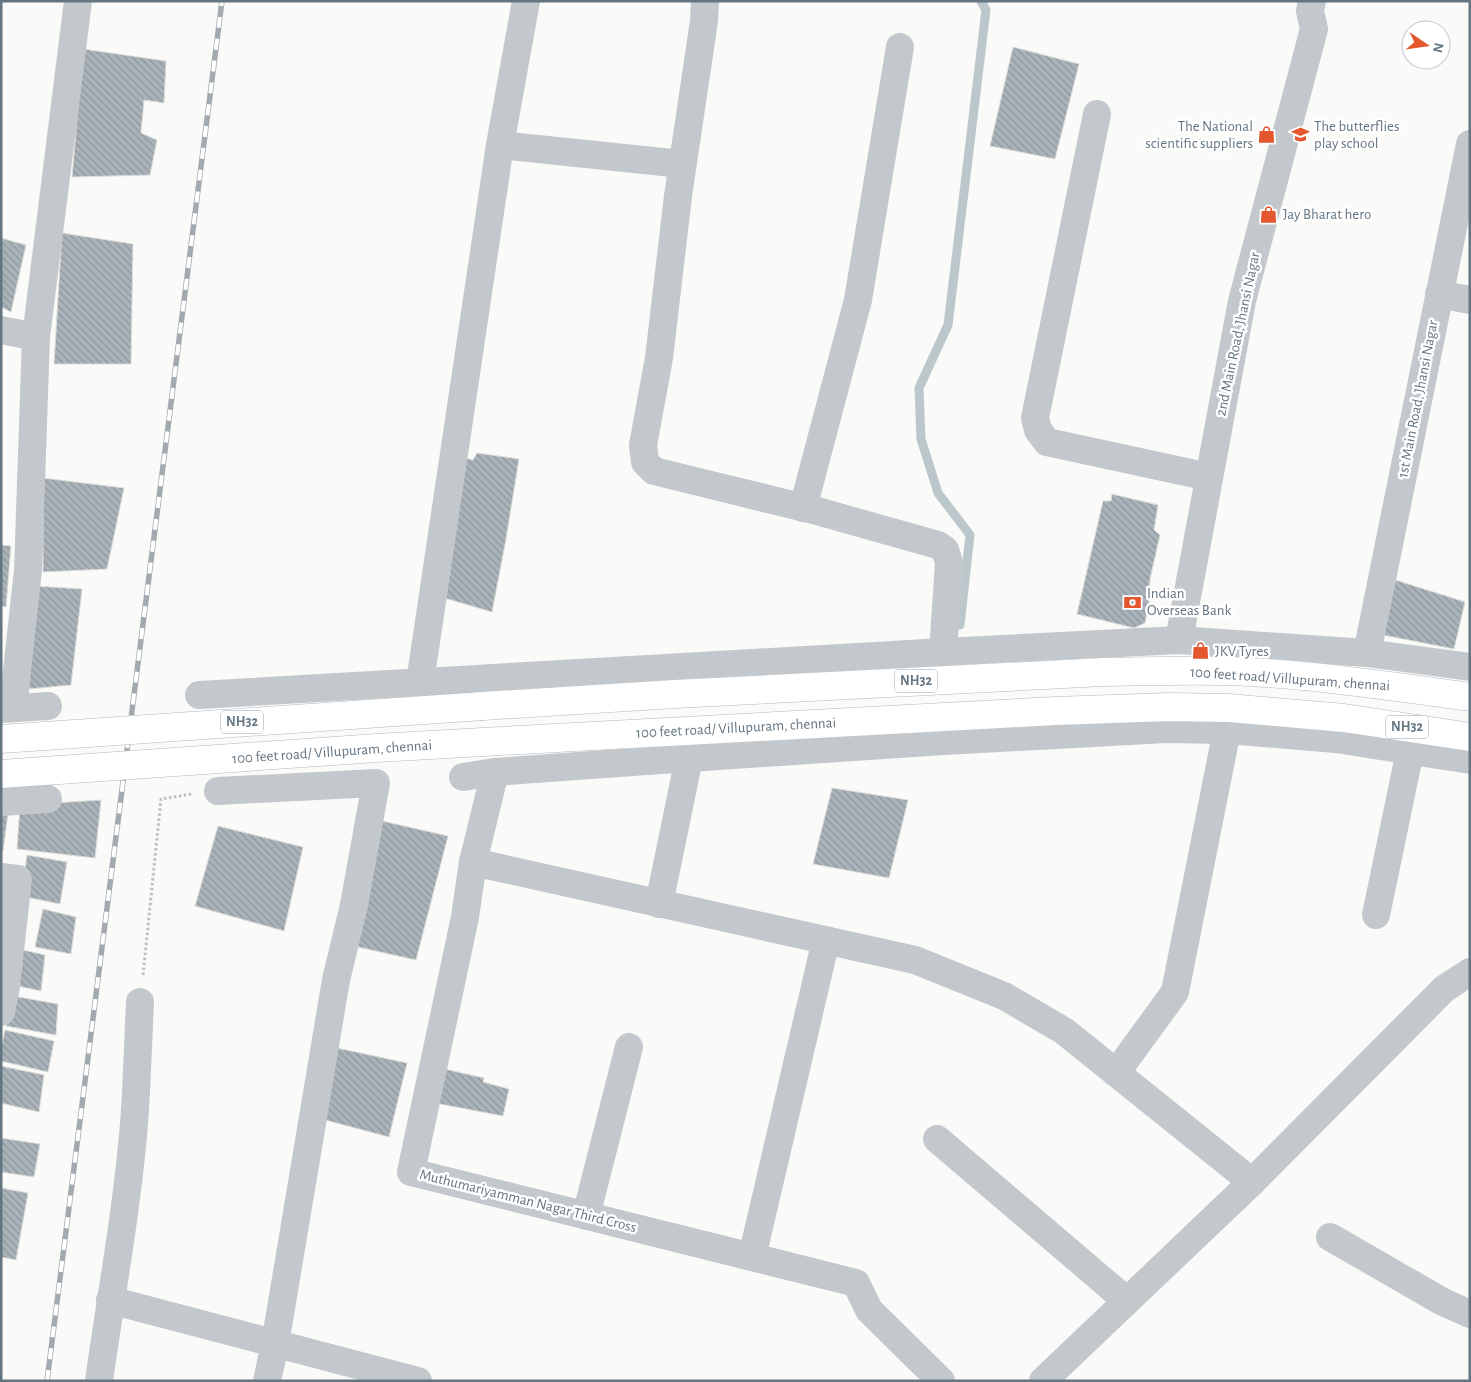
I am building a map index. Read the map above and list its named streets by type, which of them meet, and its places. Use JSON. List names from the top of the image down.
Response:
{
  "streets": {
    "highway": ["100 feet road/ Villupuram, chennai", "NH32"],
    "street": ["2nd Main Road, Jhansi Nagar", "1st Main Road, Jhansi Nagar", "Muthumariyamman Nagar Third Cross"]
  },
  "places": {
    "shop": ["The National scientific suppliers", "Jay Bharat hero", "JKV Tyres"],
    "school or university": ["The butterflies play school"],
    "bank": ["Indian Overseas Bank"]
  },
  "north": "right"
}
